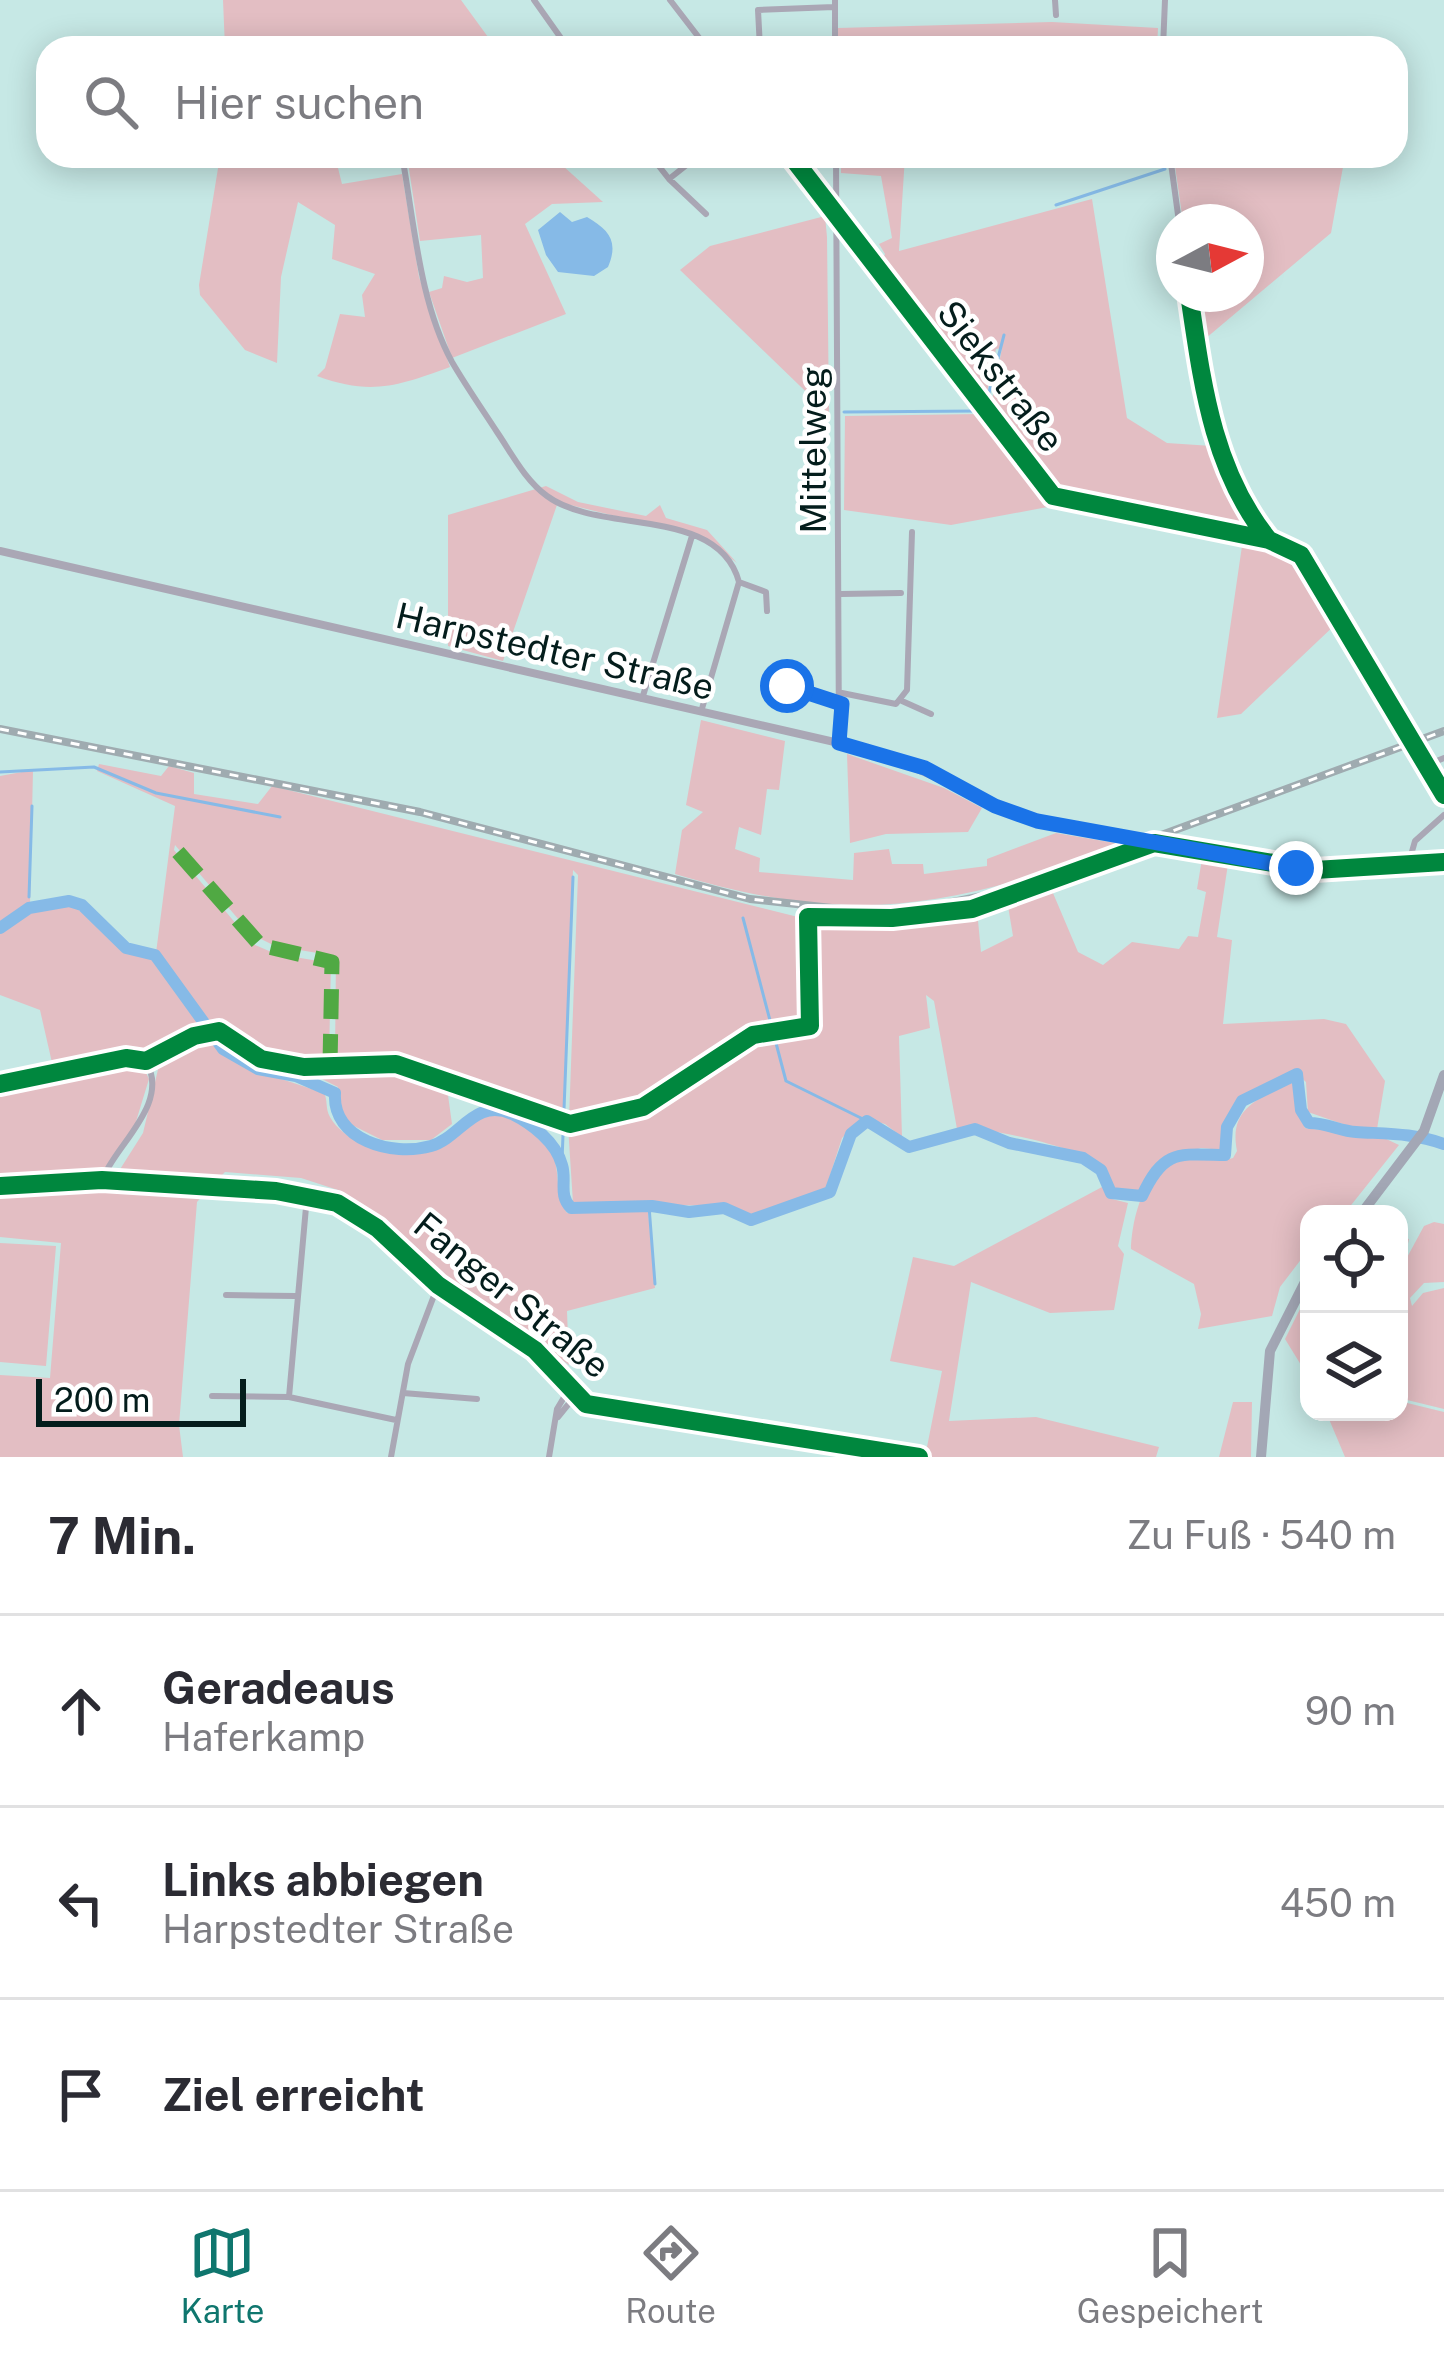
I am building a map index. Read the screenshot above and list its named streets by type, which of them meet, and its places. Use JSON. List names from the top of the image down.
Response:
{
  "streets": {
    "street": [
      "Siekstraße",
      "Mittelweg",
      "Harpstedter Straße",
      "Fanger Straße"
    ]
  },
  "crossings": [
    ["Siekstraße", "Mittelweg"],
    ["Mittelweg", "Harpstedter Straße"]
  ],
  "scale_bar": "200 m",
  "north": "right",
  "page": {
    "search": "Hier suchen",
    "scale": "200 m",
    "heading": ["7 Min.", "Zu Fuß · 540 m"],
    "list": [
      ["Geradeaus", "Haferkamp", "90 m"],
      ["Links abbiegen", "Harpstedter Straße", "450 m"],
      "Ziel erreicht"
    ],
    "nav": ["Karte", "Route", "Gespeichert"]
  }
}
